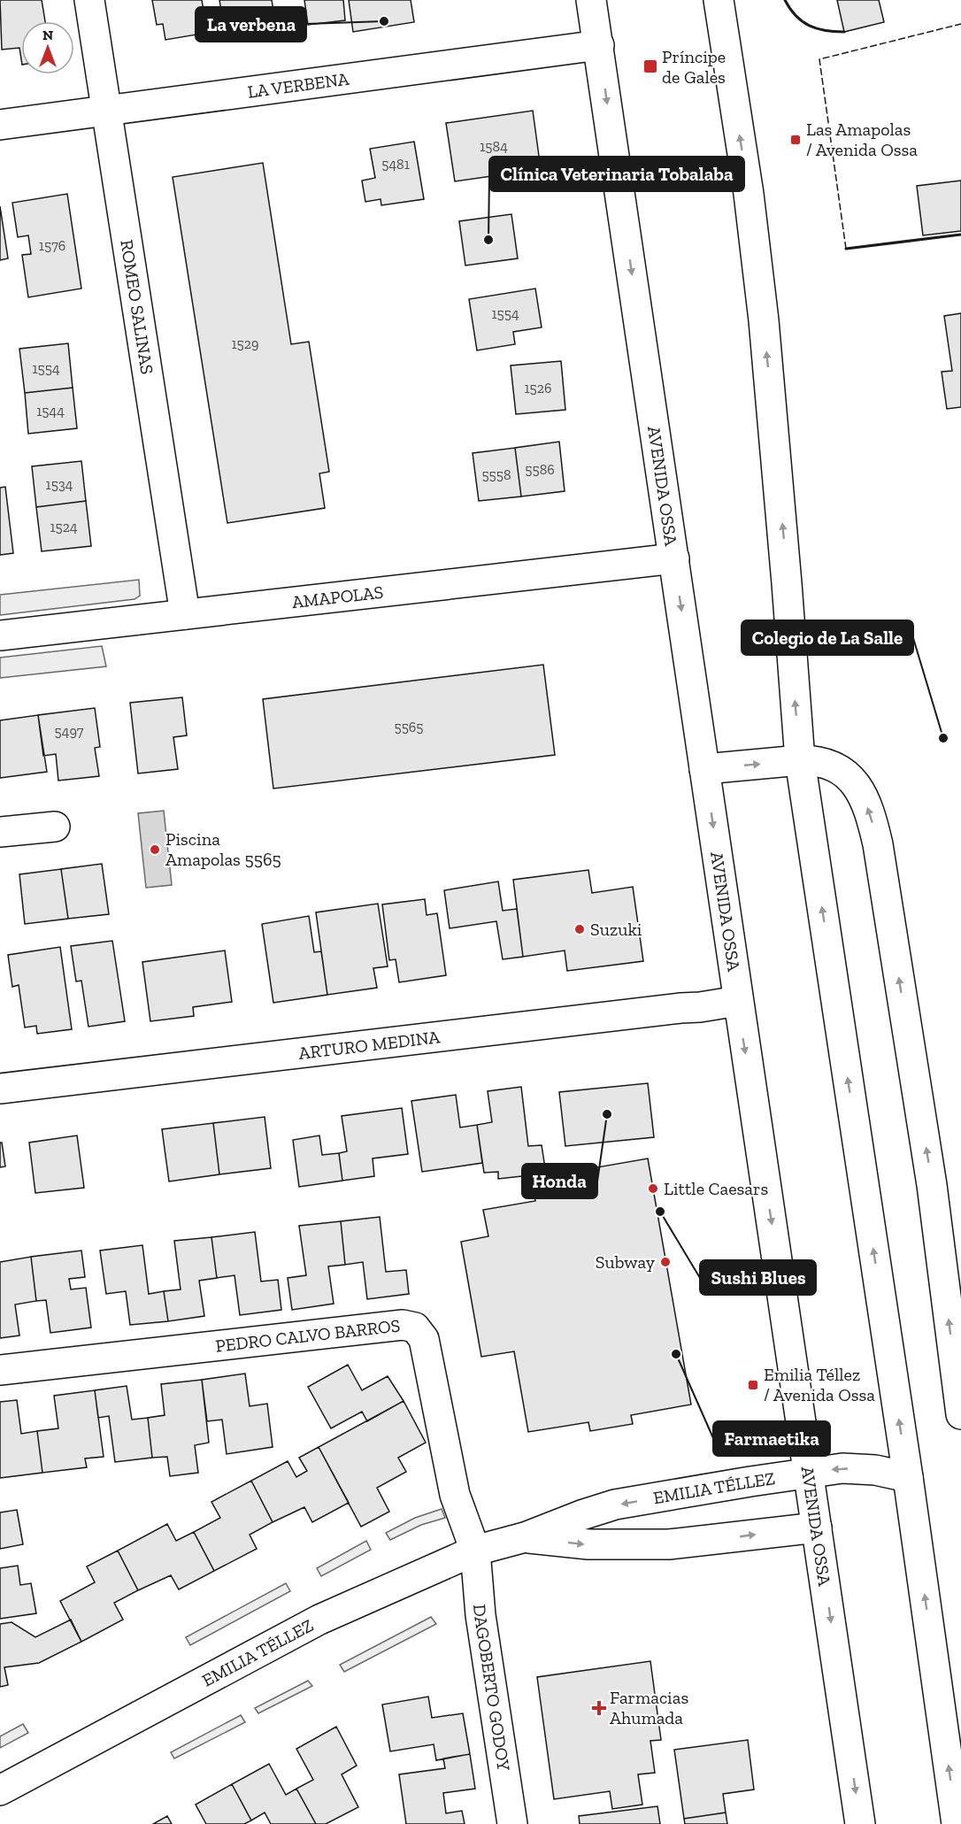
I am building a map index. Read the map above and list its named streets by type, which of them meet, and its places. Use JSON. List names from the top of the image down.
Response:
{
  "streets": {
    "street": [
      "LA VERBENA",
      "ROMEO SALINAS",
      "AVENIDA OSSA",
      "AMAPOLAS",
      "ARTURO MEDINA",
      "PEDRO CALVO BARROS",
      "EMILIA TÉLLEZ",
      "DAGOBERTO GODOY"
    ]
  },
  "crossings": [
    ["LA VERBENA", "ROMEO SALINAS"],
    ["LA VERBENA", "AVENIDA OSSA"],
    ["ROMEO SALINAS", "AMAPOLAS"],
    ["AVENIDA OSSA", "AMAPOLAS"],
    ["AVENIDA OSSA", "ARTURO MEDINA"],
    ["AVENIDA OSSA", "EMILIA TÉLLEZ"],
    ["PEDRO CALVO BARROS", "EMILIA TÉLLEZ"],
    ["PEDRO CALVO BARROS", "DAGOBERTO GODOY"],
    ["EMILIA TÉLLEZ", "DAGOBERTO GODOY"]
  ],
  "places": {
    "other": [
      "La verbena",
      "Clínica Veterinaria Tobalaba",
      "Colegio de La Salle",
      "Piscina Amapolas 5565",
      "Suzuki",
      "Honda",
      "Little Caesars",
      "Sushi Blues",
      "Subway",
      "Farmaetika"
    ],
    "transit": ["Príncipe de Gales", "Las Amapolas / Avenida Ossa", "Emilia Téllez / Avenida Ossa"],
    "health": ["Farmacias Ahumada"]
  },
  "house_numbers": [
    "1584",
    "5481",
    "1576",
    "1554",
    "1529",
    "1554",
    "1526",
    "1544",
    "5586",
    "5558",
    "1534",
    "1524",
    "5565",
    "5497"
  ],
  "north": "top"
}
